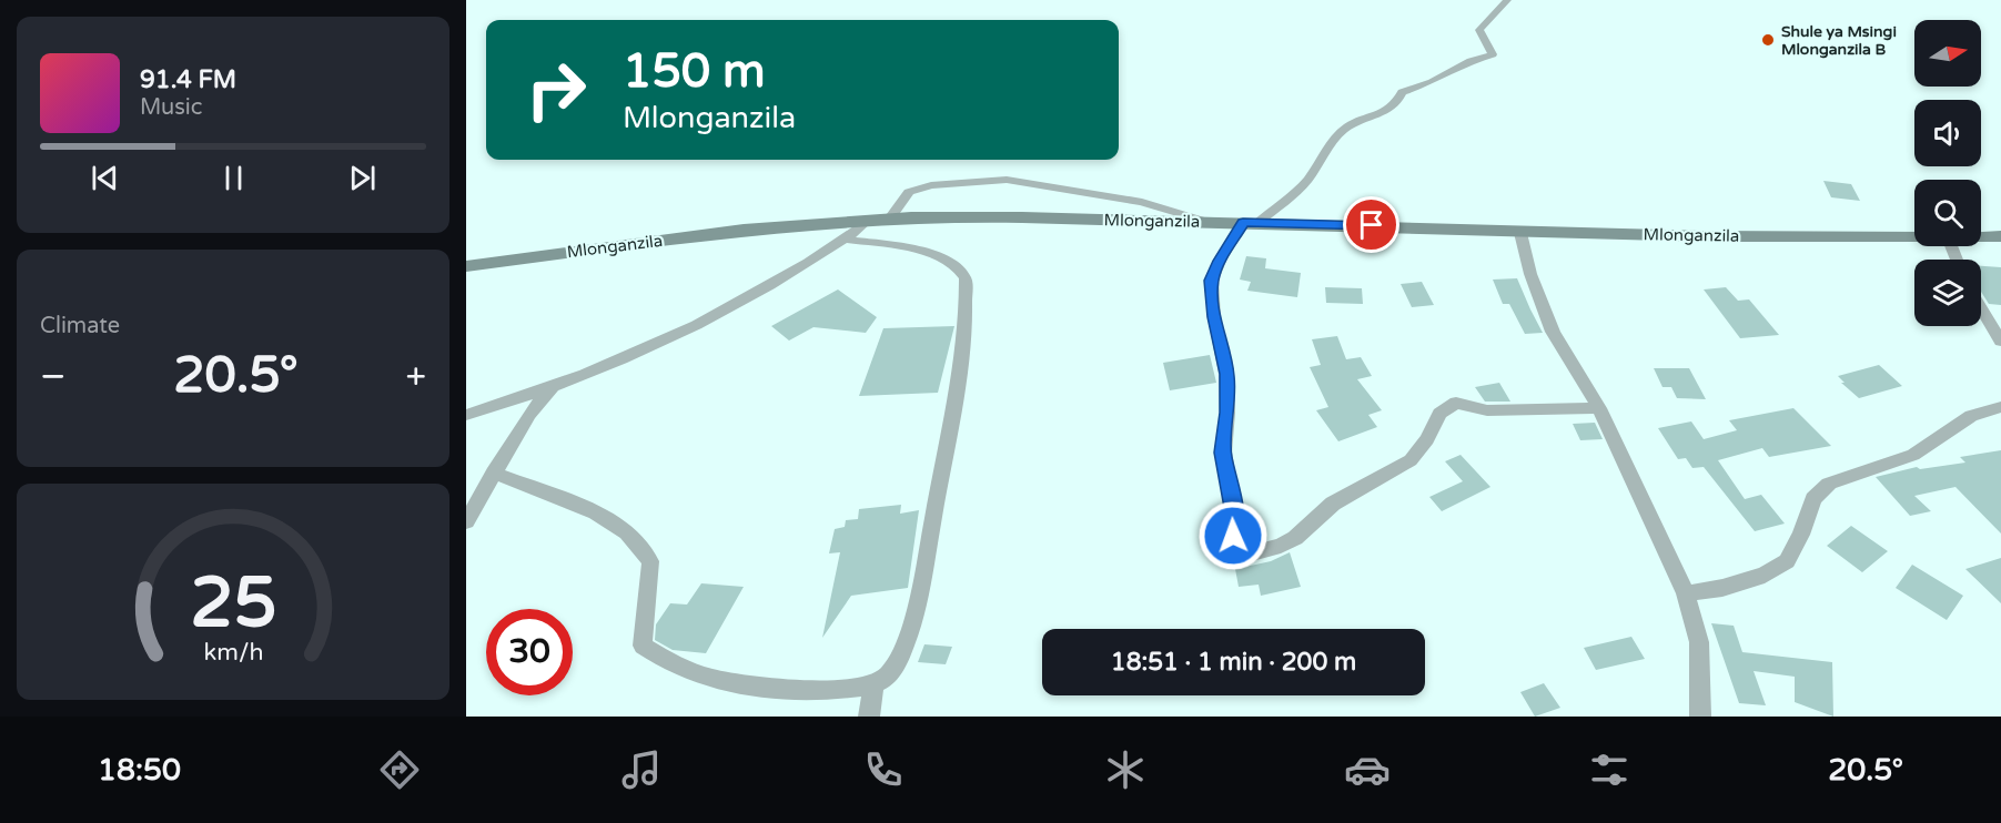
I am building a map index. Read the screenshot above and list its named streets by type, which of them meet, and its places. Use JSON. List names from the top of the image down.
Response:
{
  "streets": {
    "street": ["Mlonganzila"]
  },
  "places": ["Shule ya Msingi Mlonganzila B"],
  "north": "right",
  "page": {
    "turn": ["150 m", "Mlonganzila"],
    "song": ["91.4 FM", "Music"],
    "tile": "Climate",
    "heat": ["−", "20.5°", "+"],
    "limit": "30",
    "trip": "18:51 · 1 min · 200 m",
    "tabs": ["18:50", "20.5°"],
    "gauge": ["25", "km/h"]
  }
}
